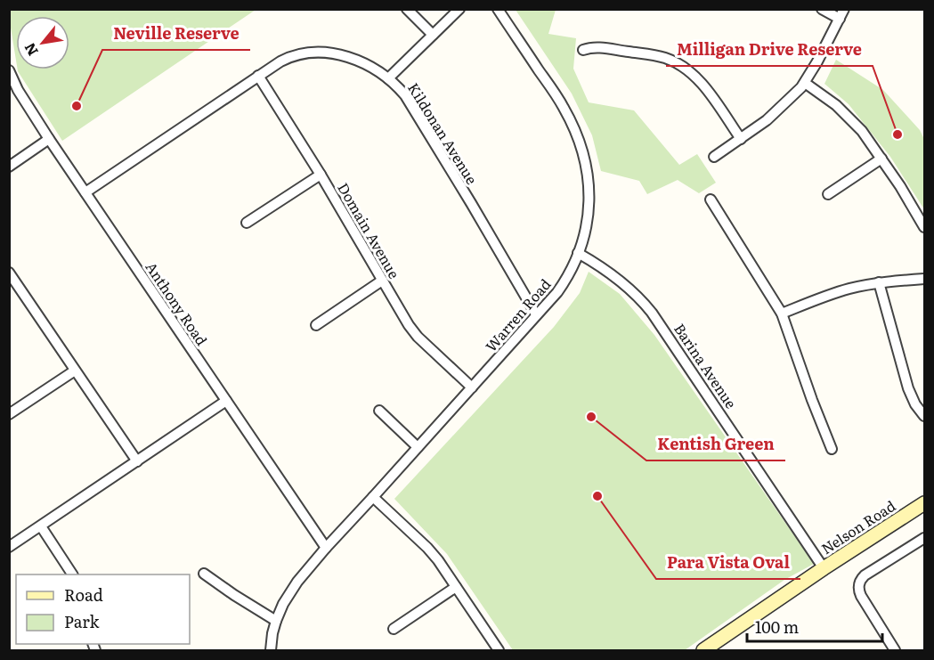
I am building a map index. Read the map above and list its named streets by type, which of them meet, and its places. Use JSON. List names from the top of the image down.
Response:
{
  "streets": {
    "main road": ["Nelson Road"],
    "street": [
      "Kildonan Avenue",
      "Domain Avenue",
      "Anthony Road",
      "Warren Road",
      "Barina Avenue"
    ]
  },
  "crossings": [
    ["Kildonan Avenue", "Domain Avenue"],
    ["Kildonan Avenue", "Anthony Road"],
    ["Kildonan Avenue", "Warren Road"],
    ["Domain Avenue", "Warren Road"],
    ["Anthony Road", "Warren Road"],
    ["Warren Road", "Barina Avenue"],
    ["Barina Avenue", "Nelson Road"]
  ],
  "places": [
    "Neville Reserve",
    "Milligan Drive Reserve",
    "Kentish Green",
    "Para Vista Oval"
  ],
  "legend": ["Road", "Park"],
  "scale_bar": "100 m",
  "north": "bottom left"
}
